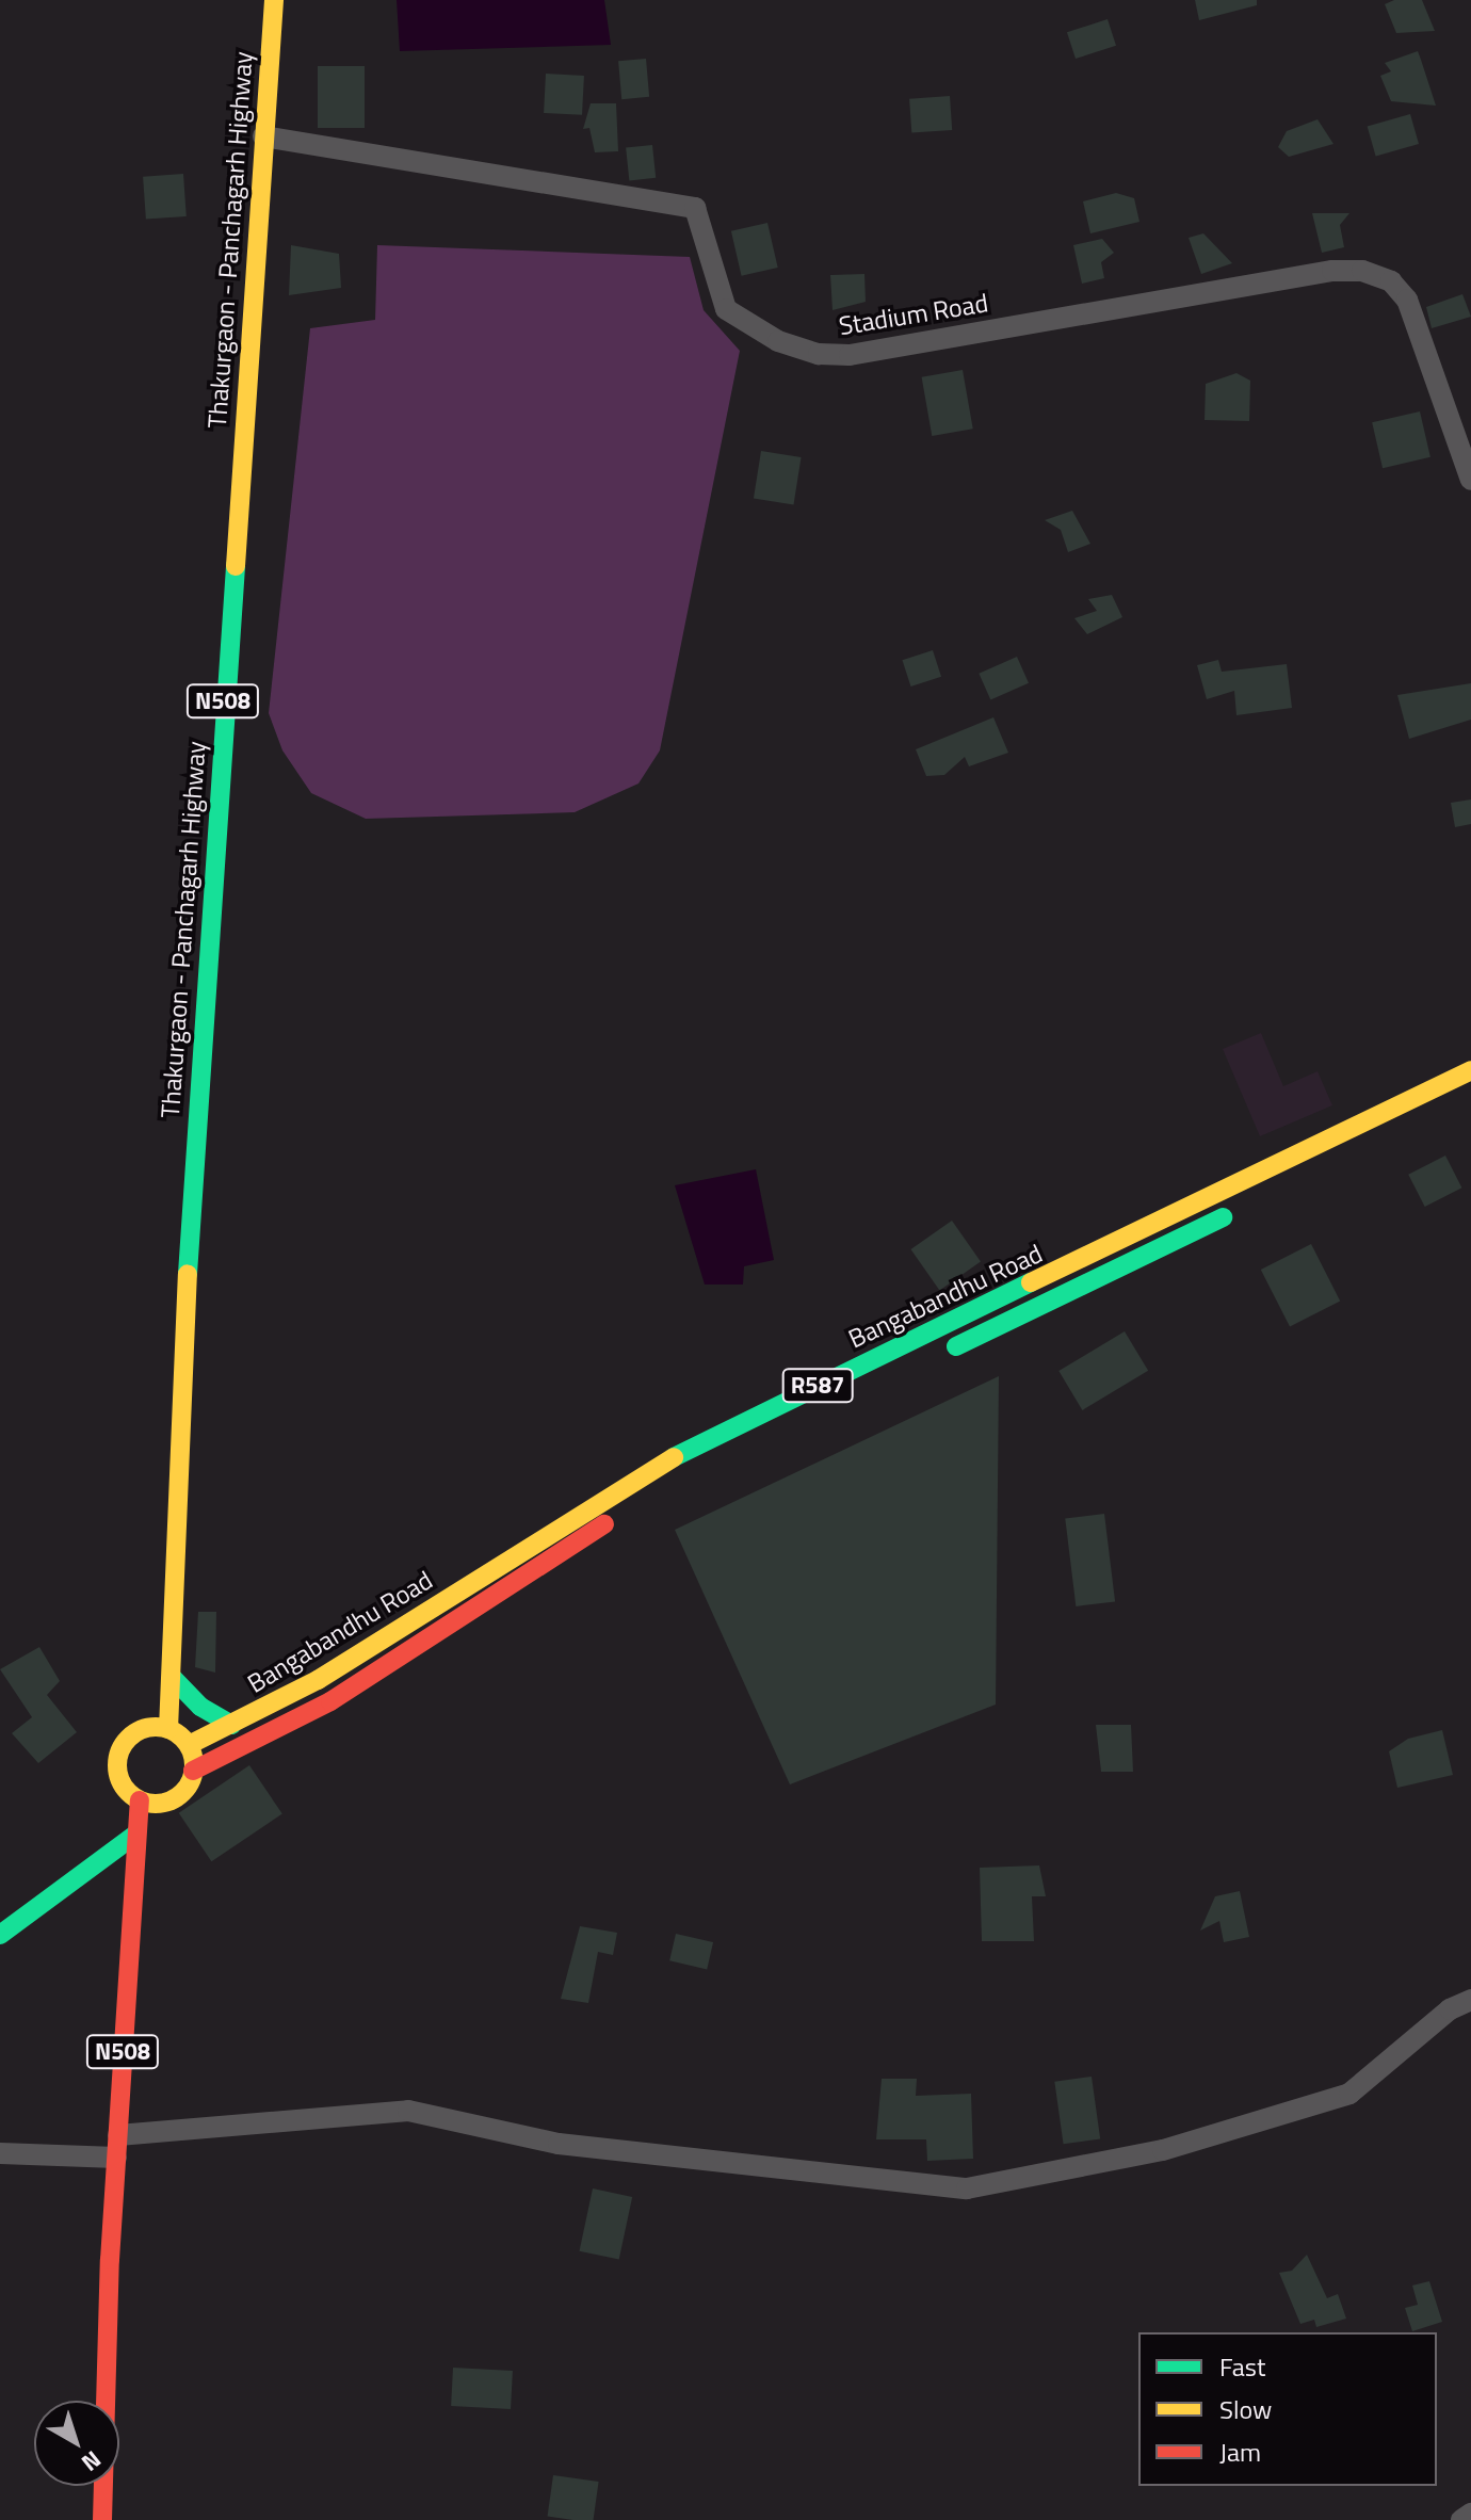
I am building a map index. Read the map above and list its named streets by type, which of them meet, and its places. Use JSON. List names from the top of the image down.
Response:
{
  "streets": {
    "main road": [
      "Thakurgaon - Panchagarh Highway",
      "N508",
      "Bangabandhu Road",
      "R587"
    ],
    "street": ["Stadium Road"]
  },
  "crossings": [
    ["Thakurgaon - Panchagarh Highway", "Stadium Road"],
    ["Thakurgaon - Panchagarh Highway", "N508"],
    ["Thakurgaon - Panchagarh Highway", "Bangabandhu Road"],
    ["N508", "Bangabandhu Road"]
  ],
  "legend": ["Fast", "Slow", "Jam"],
  "north": "bottom right"
}
